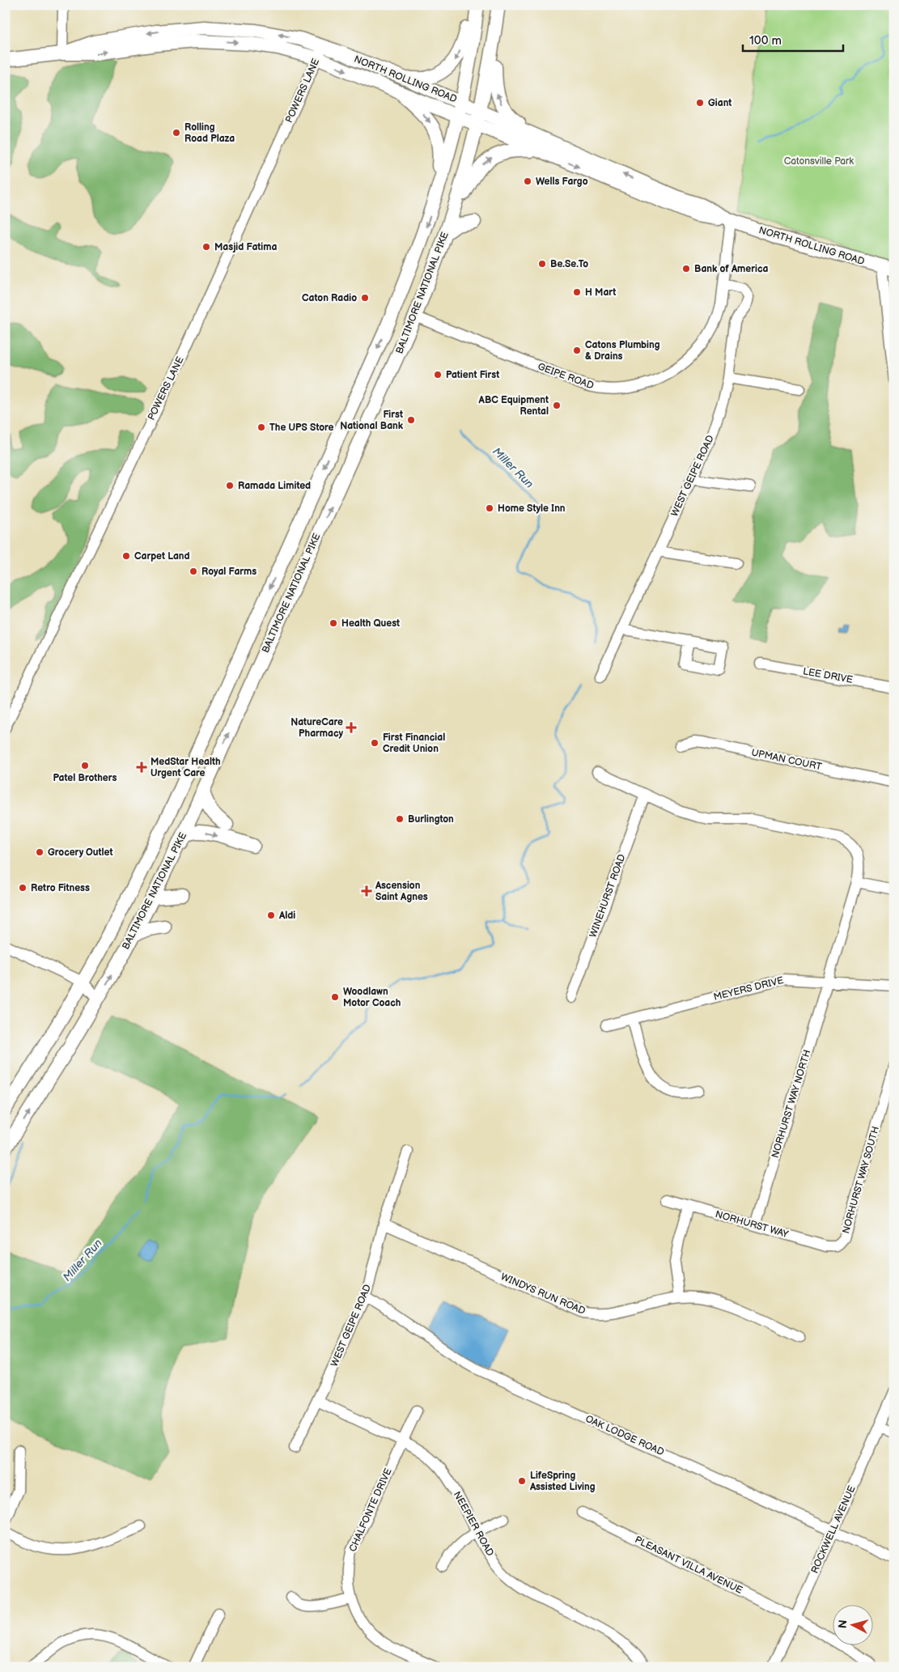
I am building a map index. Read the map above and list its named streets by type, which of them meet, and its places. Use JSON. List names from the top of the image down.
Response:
{
  "streets": {
    "main road": ["NORTH ROLLING ROAD", "BALTIMORE NATIONAL PIKE"],
    "street": [
      "POWERS LANE",
      "GEIPE ROAD",
      "WEST GEIPE ROAD",
      "LEE DRIVE",
      "UPMAN COURT",
      "WINEHURST ROAD",
      "MEYERS DRIVE",
      "NORHURST WAY NORTH",
      "NORHURST WAY SOUTH",
      "NORHURST WAY",
      "WINDYS RUN ROAD",
      "OAK LODGE ROAD",
      "CHALFONTE DRIVE",
      "NEEPIER ROAD",
      "ROCKWELL AVENUE",
      "PLEASANT VILLA AVENUE"
    ]
  },
  "crossings": [
    ["NORTH ROLLING ROAD", "POWERS LANE"],
    ["NORTH ROLLING ROAD", "BALTIMORE NATIONAL PIKE"],
    ["NORTH ROLLING ROAD", "GEIPE ROAD"],
    ["BALTIMORE NATIONAL PIKE", "GEIPE ROAD"],
    ["GEIPE ROAD", "WEST GEIPE ROAD"],
    ["WEST GEIPE ROAD", "WINDYS RUN ROAD"],
    ["WEST GEIPE ROAD", "OAK LODGE ROAD"],
    ["WEST GEIPE ROAD", "NEEPIER ROAD"],
    ["MEYERS DRIVE", "NORHURST WAY NORTH"],
    ["NORHURST WAY NORTH", "NORHURST WAY"],
    ["NORHURST WAY SOUTH", "NORHURST WAY"],
    ["OAK LODGE ROAD", "ROCKWELL AVENUE"],
    ["CHALFONTE DRIVE", "NEEPIER ROAD"],
    ["ROCKWELL AVENUE", "PLEASANT VILLA AVENUE"]
  ],
  "water": ["Miller Run"],
  "parks": ["Catonsville Park"],
  "places": {
    "other": [
      "Giant",
      "Rolling Road Plaza",
      "Wells Fargo",
      "Masjid Fatima",
      "Be.Se.To",
      "Bank of America",
      "H Mart",
      "Caton Radio",
      "Catons Plumbing & Drains",
      "Patient First",
      "ABC Equipment Rental",
      "First National Bank",
      "The UPS Store",
      "Ramada Limited",
      "Home Style Inn",
      "Carpet Land",
      "Royal Farms",
      "Health Quest",
      "First Financial Credit Union",
      "Patel Brothers",
      "Burlington",
      "Grocery Outlet",
      "Retro Fitness",
      "Aldi",
      "Woodlawn Motor Coach",
      "LifeSpring Assisted Living"
    ],
    "health": ["NatureCare Pharmacy", "MedStar Health Urgent Care", "Ascension Saint Agnes"]
  },
  "scale_bar": "100 m",
  "north": "left"
}
